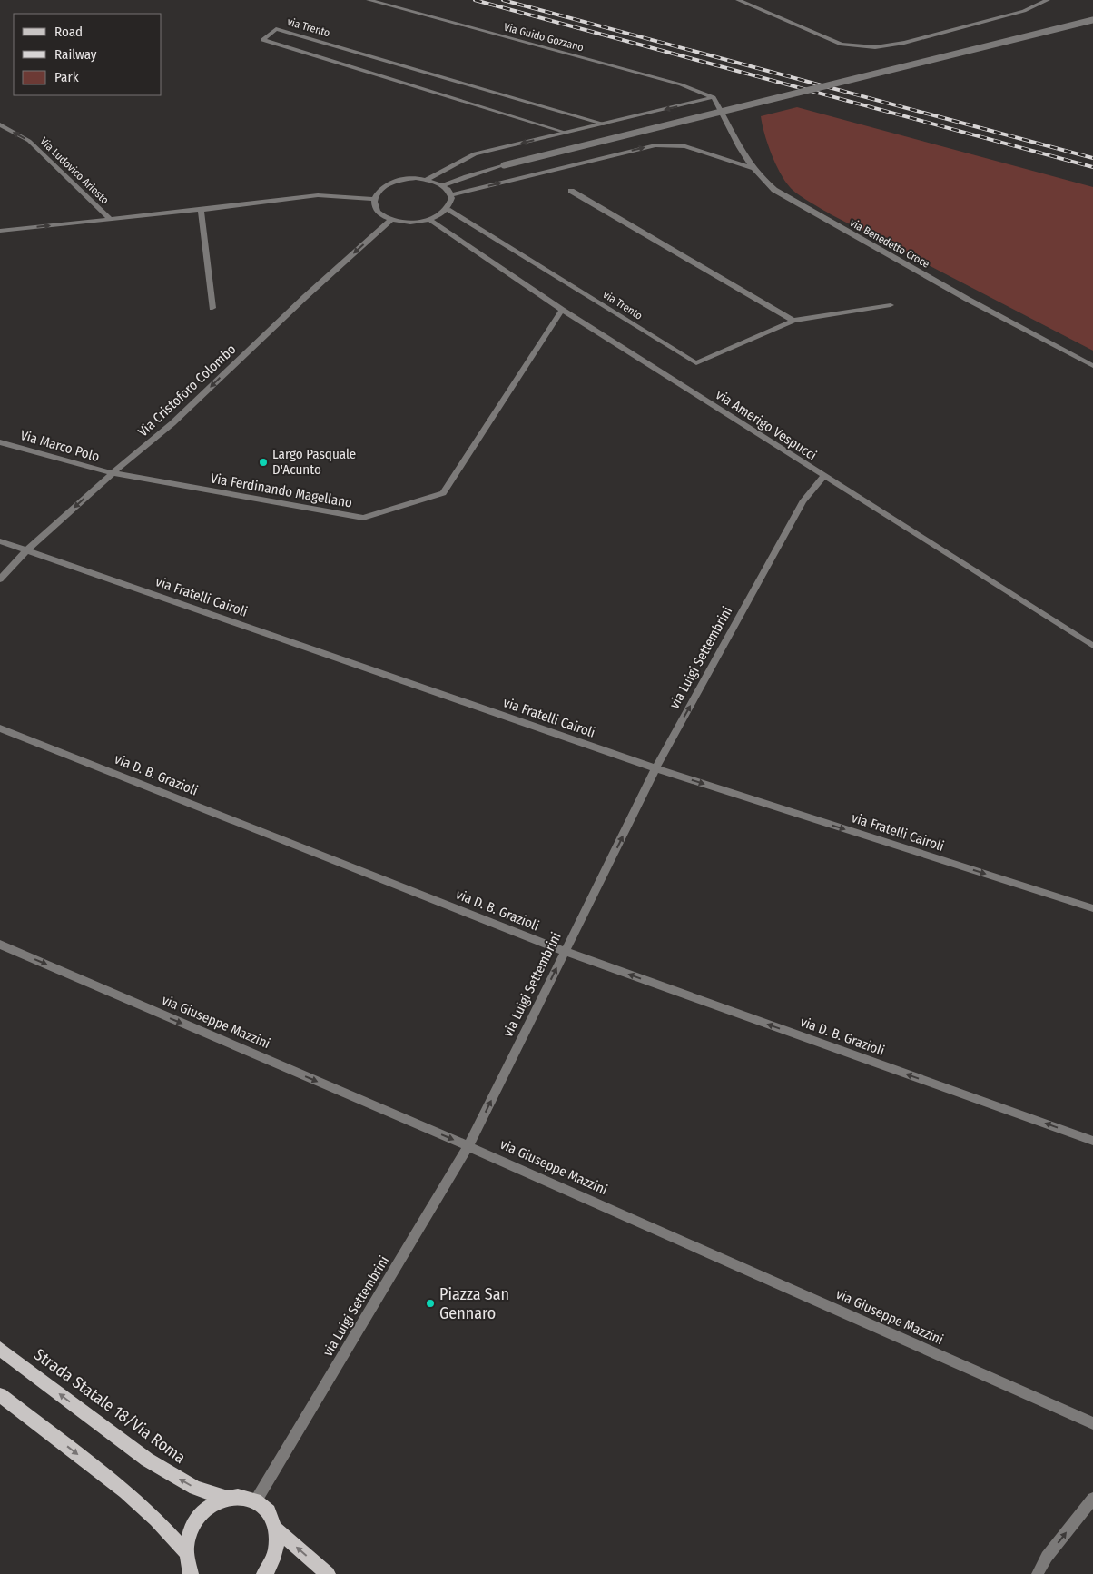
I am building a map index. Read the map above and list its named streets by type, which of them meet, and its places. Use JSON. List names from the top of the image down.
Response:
{
  "streets": {
    "main road": ["Strada Statale 18/Via Roma"],
    "street": [
      "via Trento",
      "Via Guido Gozzano",
      "Via Ludovico Ariosto",
      "via Benedetto Croce",
      "Via Cristoforo Colombo",
      "via Amerigo Vespucci",
      "Via Marco Polo",
      "Via Ferdinando Magellano",
      "via Fratelli Cairoli",
      "via Luigi Settembrini",
      "via D. B. Grazioli",
      "via Giuseppe Mazzini"
    ]
  },
  "crossings": [
    ["via Trento", "Via Guido Gozzano"],
    ["via Trento", "via Benedetto Croce"],
    ["via Trento", "Via Cristoforo Colombo"],
    ["via Trento", "via Amerigo Vespucci"],
    ["Via Guido Gozzano", "via Benedetto Croce"],
    ["Via Cristoforo Colombo", "via Amerigo Vespucci"],
    ["Via Cristoforo Colombo", "Via Marco Polo"],
    ["Via Cristoforo Colombo", "Via Ferdinando Magellano"],
    ["Via Cristoforo Colombo", "via Fratelli Cairoli"],
    ["via Amerigo Vespucci", "Via Ferdinando Magellano"],
    ["via Amerigo Vespucci", "via Luigi Settembrini"],
    ["Via Marco Polo", "Via Ferdinando Magellano"],
    ["via Fratelli Cairoli", "via Luigi Settembrini"],
    ["via Luigi Settembrini", "via D. B. Grazioli"],
    ["via Luigi Settembrini", "via Giuseppe Mazzini"]
  ],
  "one_way": [
    "Via Ludovico Ariosto",
    "Via Cristoforo Colombo",
    "via Fratelli Cairoli",
    "via Luigi Settembrini",
    "via D. B. Grazioli",
    "via Giuseppe Mazzini"
  ],
  "places": ["Largo Pasquale D'Acunto", "Piazza San Gennaro"],
  "legend": ["Road", "Railway", "Park"]
}
